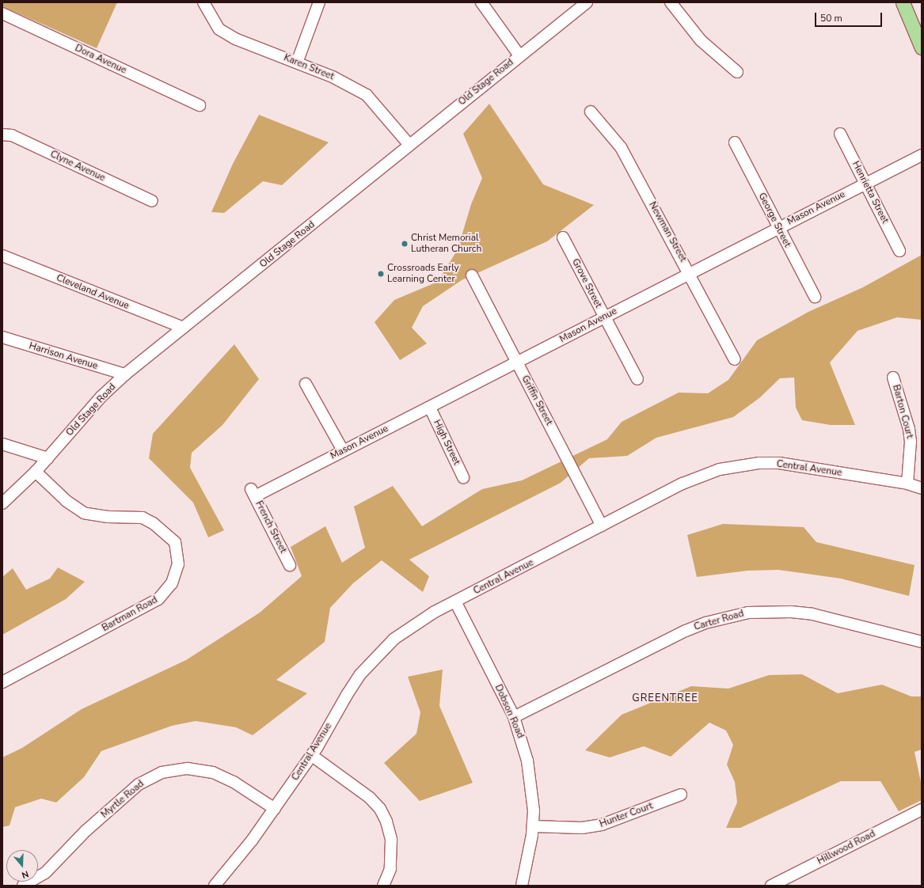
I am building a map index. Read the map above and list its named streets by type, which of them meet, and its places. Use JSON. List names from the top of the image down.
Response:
{
  "streets": {
    "street": [
      "Dora Avenue",
      "Karen Street",
      "Old Stage Road",
      "Clyne Avenue",
      "Henrietta Street",
      "Mason Avenue",
      "George Street",
      "Newman Street",
      "Grove Street",
      "Cleveland Avenue",
      "Harrison Avenue",
      "Griffin Street",
      "Barton Court",
      "High Street",
      "Central Avenue",
      "French Street",
      "Bartman Road",
      "Carter Road",
      "Dobson Road",
      "Myrtle Road",
      "Hunter Court",
      "Hillwood Road"
    ]
  },
  "crossings": [
    ["Karen Street", "Old Stage Road"],
    ["Old Stage Road", "Cleveland Avenue"],
    ["Old Stage Road", "Harrison Avenue"],
    ["Old Stage Road", "Bartman Road"],
    ["Henrietta Street", "Mason Avenue"],
    ["Mason Avenue", "George Street"],
    ["Mason Avenue", "Newman Street"],
    ["Mason Avenue", "Grove Street"],
    ["Mason Avenue", "Griffin Street"],
    ["Mason Avenue", "High Street"],
    ["Mason Avenue", "French Street"],
    ["Griffin Street", "Central Avenue"],
    ["Barton Court", "Central Avenue"],
    ["Central Avenue", "Dobson Road"],
    ["Central Avenue", "Myrtle Road"],
    ["Carter Road", "Dobson Road"],
    ["Dobson Road", "Hunter Court"]
  ],
  "districts": ["GREENTREE"],
  "places": ["Christ Memorial Lutheran Church", "Crossroads Early Learning Center"],
  "scale_bar": "50 m",
  "north": "bottom"
}
